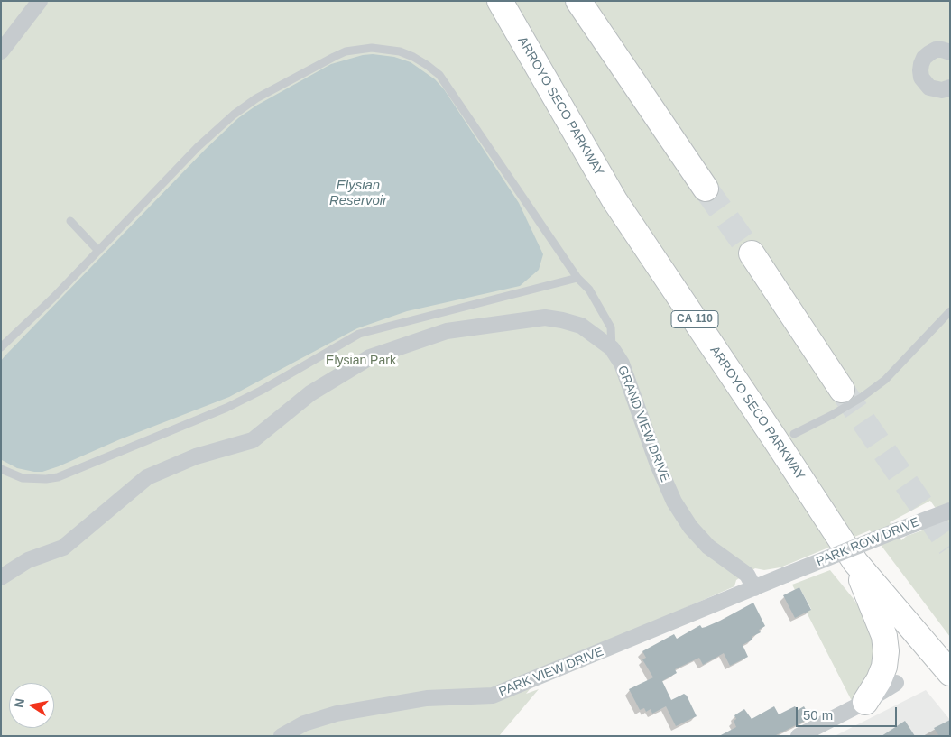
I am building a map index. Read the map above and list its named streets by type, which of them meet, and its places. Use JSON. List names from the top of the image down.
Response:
{
  "streets": {
    "highway": ["ARROYO SECO PARKWAY", "CA 110"],
    "street": ["GRAND VIEW DRIVE", "PARK ROW DRIVE", "PARK VIEW DRIVE"]
  },
  "crossings": [
    ["GRAND VIEW DRIVE", "PARK VIEW DRIVE"],
    ["PARK ROW DRIVE", "PARK VIEW DRIVE"]
  ],
  "water": ["Elysian Reservoir"],
  "parks": ["Elysian Park"],
  "scale_bar": "50 m",
  "north": "left"
}
